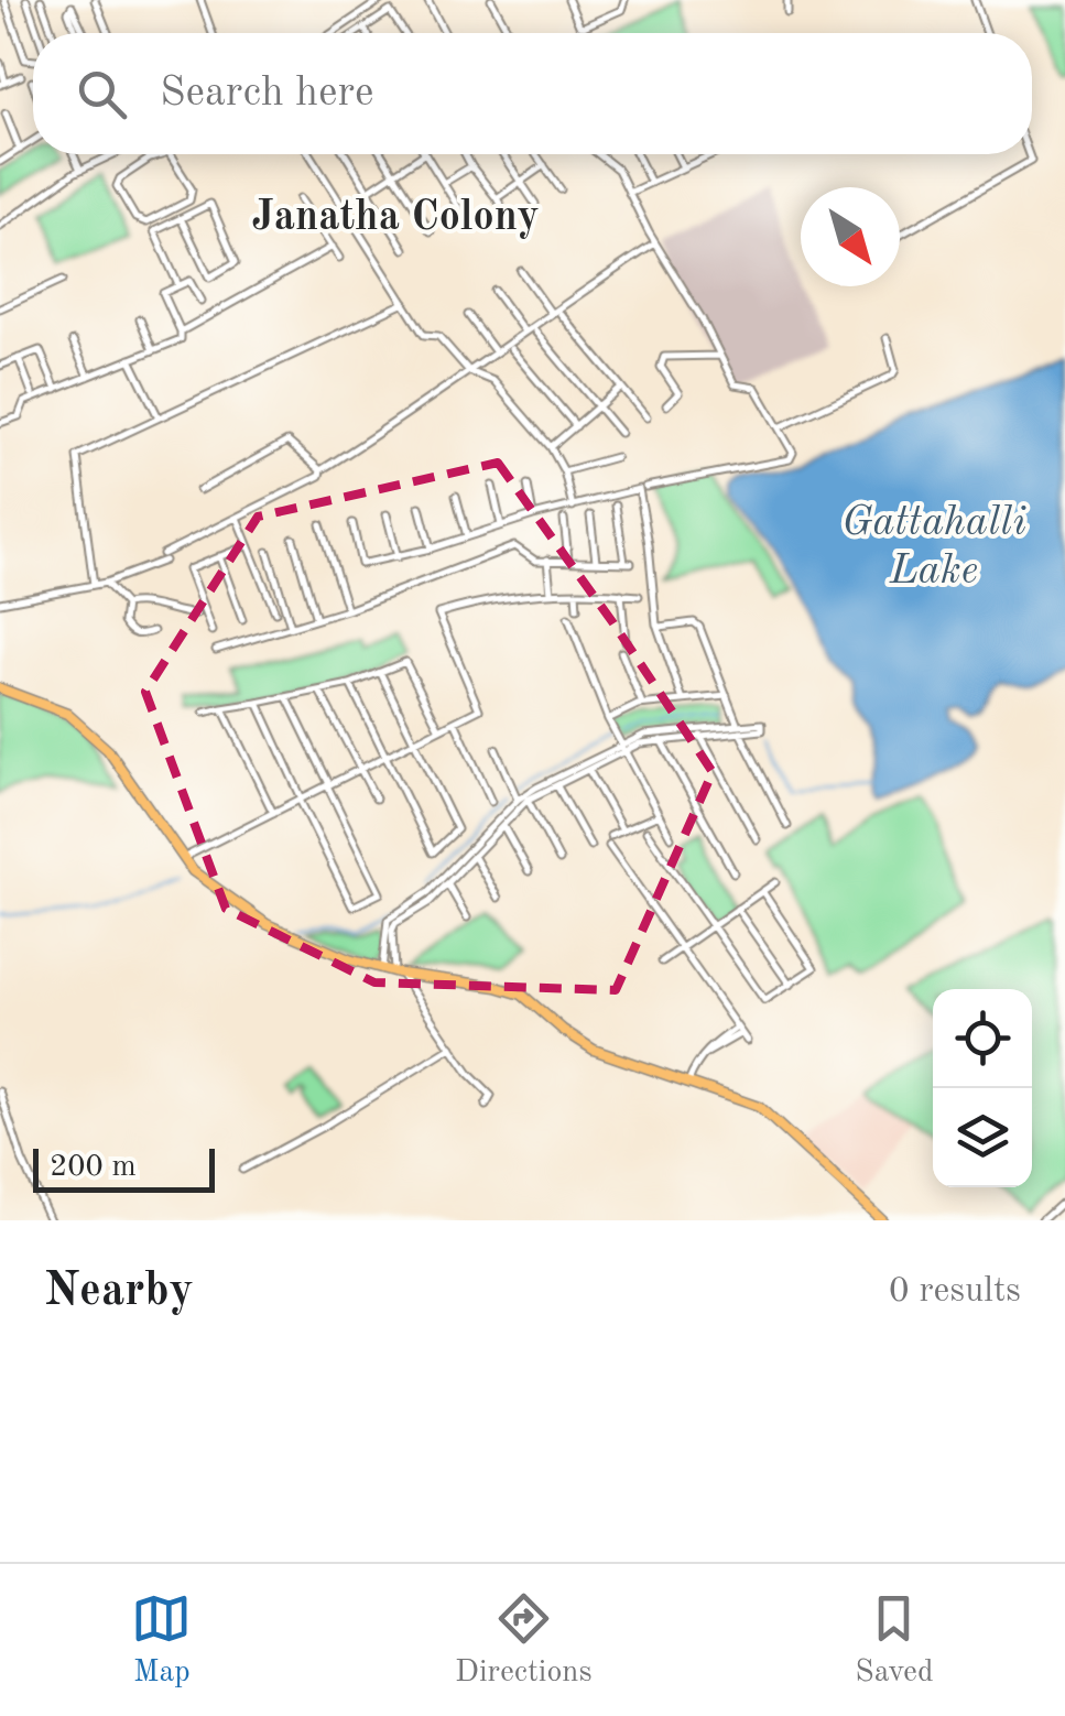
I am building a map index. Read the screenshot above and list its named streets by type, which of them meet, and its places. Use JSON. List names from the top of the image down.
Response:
{
  "districts": ["Janatha Colony"],
  "water": ["Gattahalli Lake"],
  "scale_bar": "200 m",
  "north": "bottom right",
  "page": {
    "search": "Search here",
    "scale": "200 m",
    "heading": ["Nearby", "0 results"],
    "nav": ["Map", "Directions", "Saved"]
  }
}
